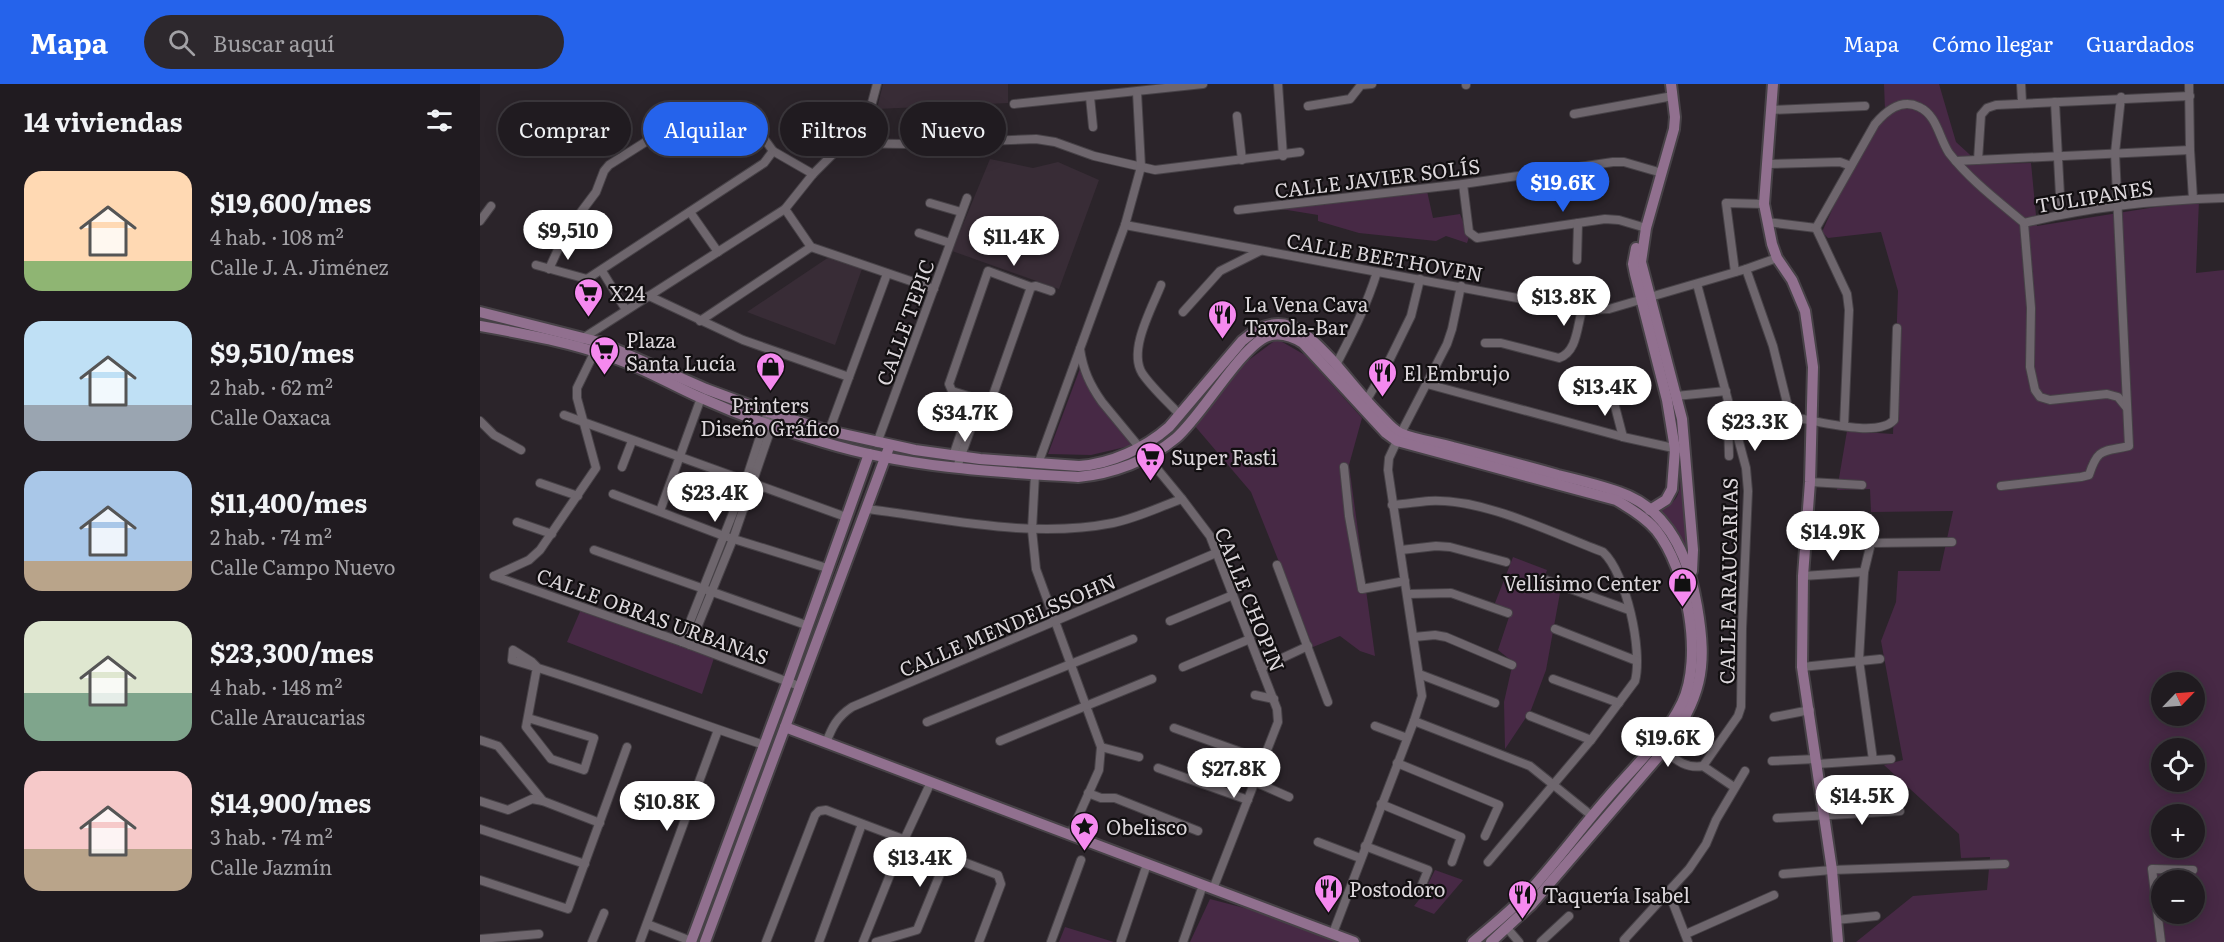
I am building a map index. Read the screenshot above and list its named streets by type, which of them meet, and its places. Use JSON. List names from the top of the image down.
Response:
{
  "streets": {
    "street": [
      "CALLE JAVIER SOLÍS",
      "TULIPANES",
      "CALLE BEETHOVEN",
      "CALLE TEPIC",
      "CALLE ARAUCARIAS",
      "CALLE CHOPIN",
      "CALLE OBRAS URBANAS",
      "CALLE MENDELSSOHN"
    ]
  },
  "crossings": [
    ["CALLE BEETHOVEN", "CALLE ARAUCARIAS"],
    ["CALLE CHOPIN", "CALLE MENDELSSOHN"]
  ],
  "places": {
    "supermarket": ["X24", "Plaza Santa Lucía", "Super Fasti"],
    "restaurant": [
      "La Vena Cava Tavola-Bar",
      "El Embrujo",
      "Postodoro",
      "Taquería Isabel"
    ],
    "shop": ["Printers Diseño Gráfico", "Vellísimo Center"],
    "place": ["Obelisco"]
  },
  "north": "top right",
  "page": {
    "header": "Mapa",
    "search": "Buscar aquí",
    "nav": ["Mapa", "Cómo llegar", "Guardados"],
    "heading": "14 viviendas",
    "chip": [
      "Comprar",
      "Alquilar",
      "Filtros",
      "Nuevo"
    ],
    "list": [
      {
        "name": "$19,600/mes",
        "note": "4 hab. · 108 m² · Calle J. A. Jiménez"
      },
      {
        "name": "$9,510/mes",
        "note": "2 hab. · 62 m² · Calle Oaxaca"
      },
      {
        "name": "$11,400/mes",
        "note": "2 hab. · 74 m² · Calle Campo Nuevo"
      },
      {
        "name": "$23,300/mes",
        "note": "4 hab. · 148 m² · Calle Araucarias"
      },
      {
        "name": "$14,900/mes",
        "note": "3 hab. · 74 m² · Calle Jazmín"
      }
    ],
    "price": [
      "$19.6K",
      "$9,510",
      "$11.4K",
      "$13.8K",
      "$13.4K",
      "$34.7K",
      "$23.3K",
      "$23.4K",
      "$14.9K",
      "$19.6K",
      "$27.8K",
      "$14.5K",
      "$10.8K",
      "$13.4K"
    ],
    "map_buttons": ["+", "−"]
  }
}
